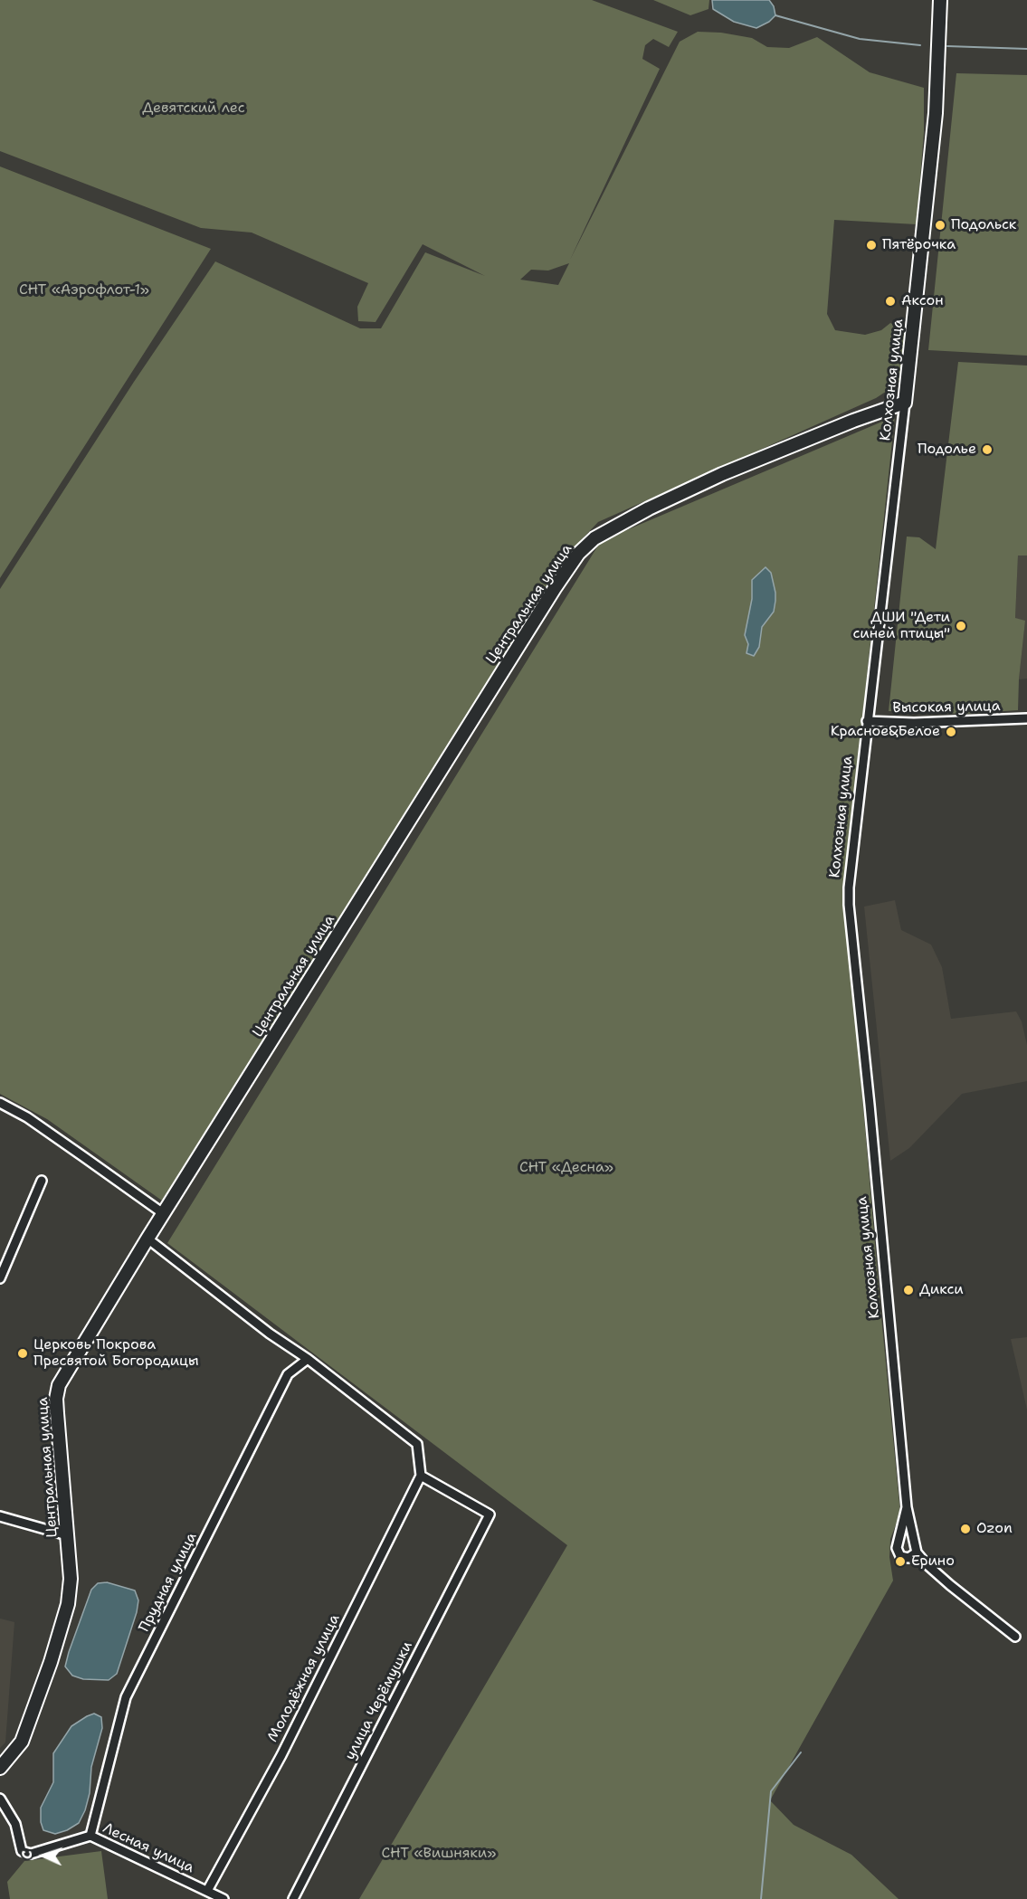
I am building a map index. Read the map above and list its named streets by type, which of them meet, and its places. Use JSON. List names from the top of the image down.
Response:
{
  "streets": {
    "street": [
      "Колхозная улица",
      "Центральная улица",
      "Высокая улица",
      "Прудная улица",
      "Молодёжная улица",
      "улица Черёмушки",
      "Лесная улица"
    ]
  },
  "crossings": [
    ["Колхозная улица", "Центральная улица"],
    ["Колхозная улица", "Высокая улица"],
    ["Прудная улица", "Лесная улица"],
    ["Молодёжная улица", "улица Черёмушки"],
    ["Молодёжная улица", "Лесная улица"]
  ],
  "parks": [
    "Девятский лес",
    "СНТ «Аэрофлот-1»",
    "СНТ «Десна»",
    "СНТ «Вишняки»"
  ],
  "places": [
    "Подольск",
    "Пятёрочка",
    "Аксон",
    "Подолье",
    "ДШИ \"Дети синей птицы\"",
    "Красное&Белое",
    "Дикси",
    "Церковь Покрова Пресвятой Богородицы",
    "Ozon",
    "Ерино"
  ],
  "north": "left"
}
